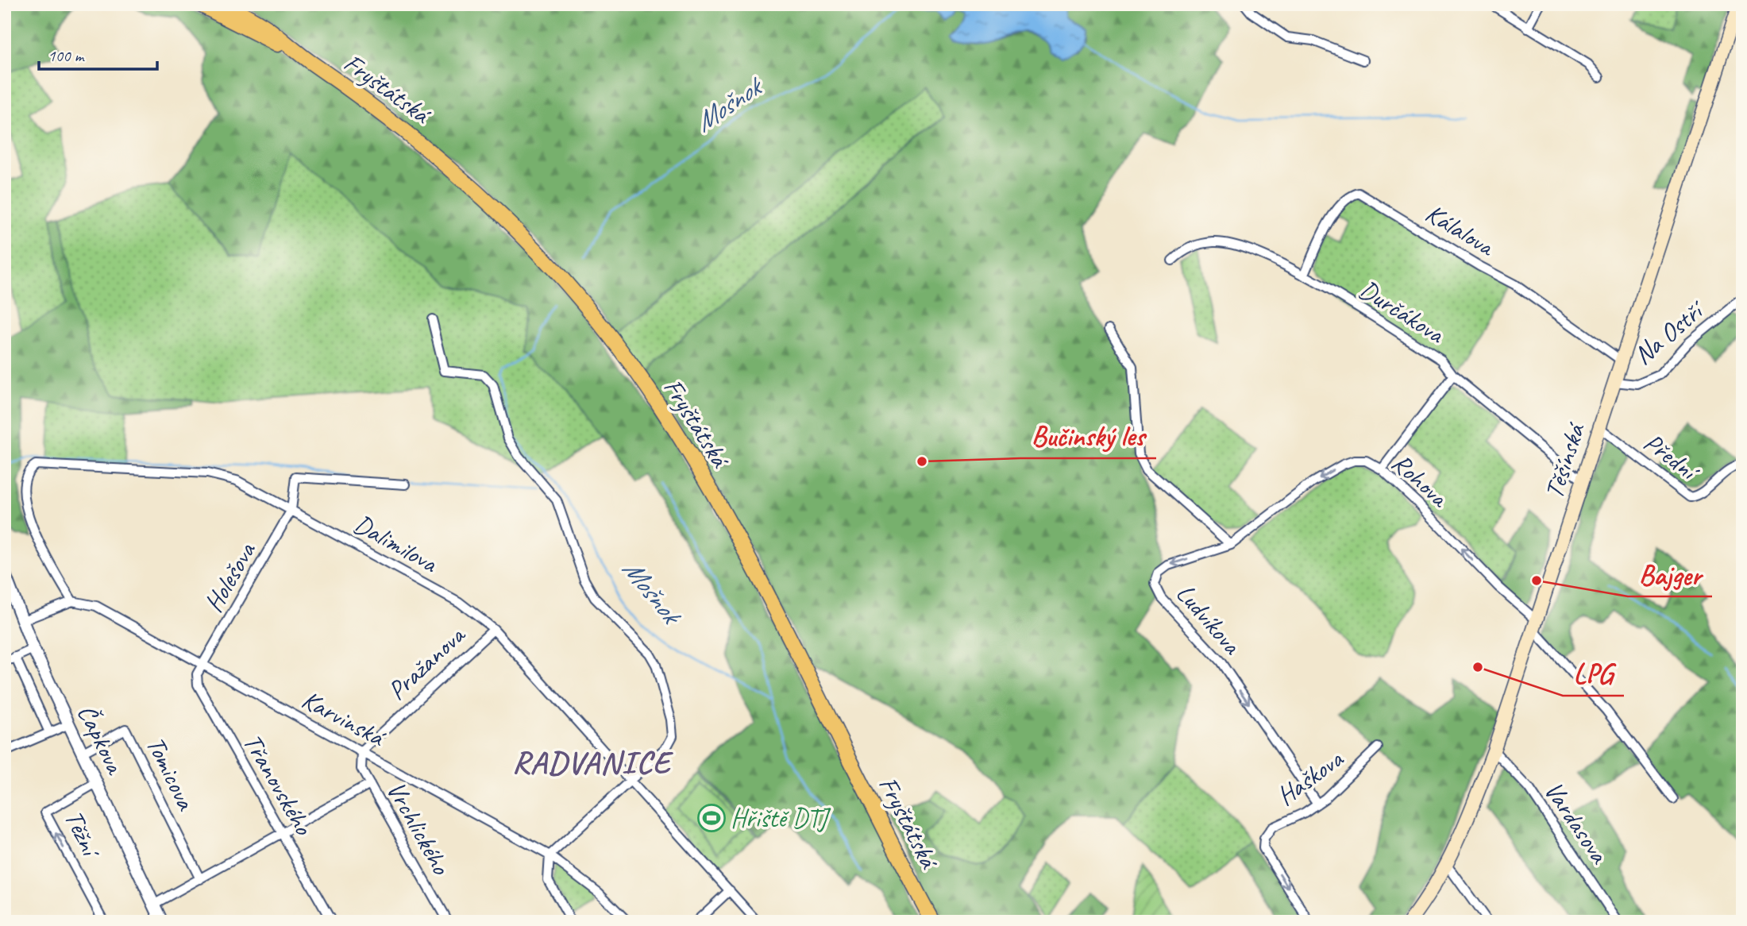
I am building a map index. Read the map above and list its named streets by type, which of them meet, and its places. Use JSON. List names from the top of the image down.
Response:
{
  "streets": {
    "main road": ["Fryštátská", "Těšínská"],
    "street": [
      "Kálalova",
      "Durčákova",
      "Na Ostří",
      "Přední",
      "Rohova",
      "Dalimilova",
      "Holešova",
      "Ludvíkova",
      "Pražanova",
      "Karvinská",
      "Čapkova",
      "Tomicova",
      "Haškova",
      "Třanovského",
      "Vardasova",
      "Vrchlického",
      "Těžní"
    ]
  },
  "crossings": [
    ["Kálalova", "Durčákova"],
    ["Kálalova", "Těšínská"],
    ["Durčákova", "Těšínská"],
    ["Na Ostří", "Těšínská"],
    ["Přední", "Těšínská"],
    ["Těšínská", "Rohova"],
    ["Těšínská", "Vardasova"],
    ["Rohova", "Ludvíkova"],
    ["Dalimilova", "Holešova"],
    ["Dalimilova", "Pražanova"],
    ["Dalimilova", "Karvinská"],
    ["Holešova", "Karvinská"],
    ["Holešova", "Třanovského"],
    ["Ludvíkova", "Haškova"],
    ["Pražanova", "Karvinská"],
    ["Pražanova", "Vrchlického"],
    ["Karvinská", "Třanovského"],
    ["Karvinská", "Vrchlického"],
    ["Čapkova", "Tomicova"],
    ["Čapkova", "Těžní"]
  ],
  "districts": ["RADVANICE"],
  "water": ["Mošnok"],
  "places": {
    "other": ["Bučinský les", "Bajger", "LPG"],
    "sports": ["Hřiště DTJ"]
  },
  "scale_bar": "100 m"
}
